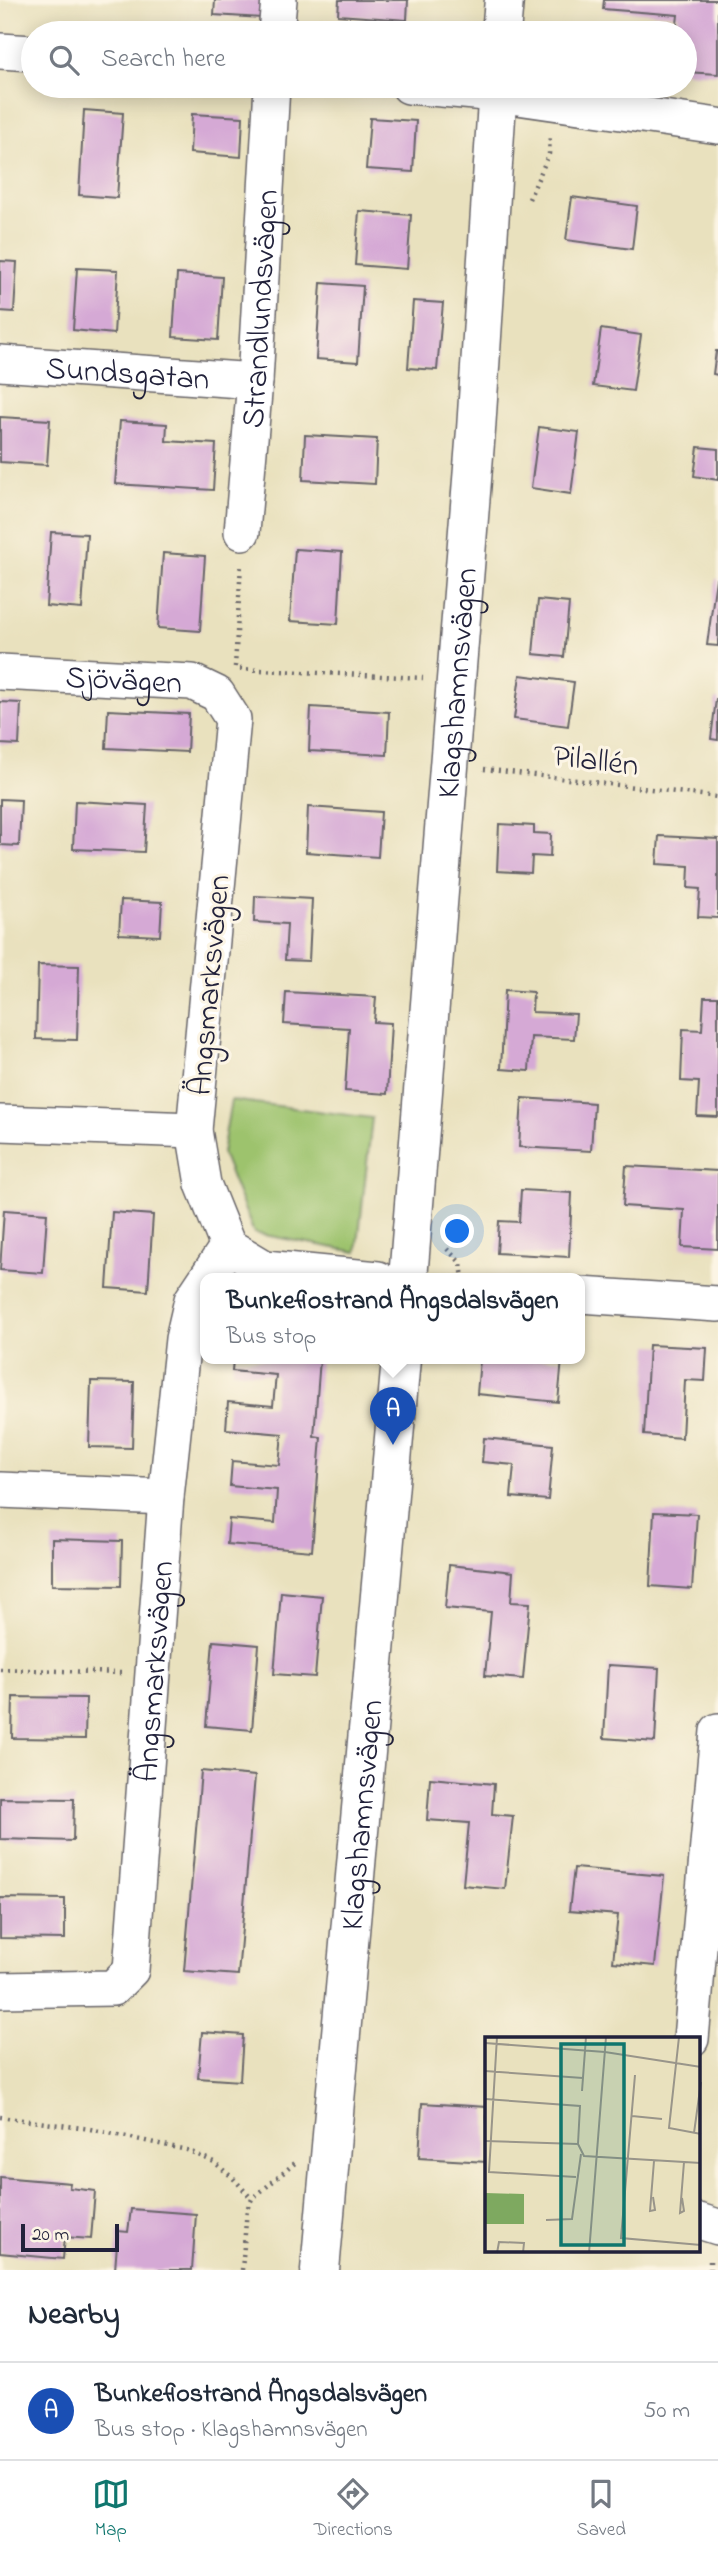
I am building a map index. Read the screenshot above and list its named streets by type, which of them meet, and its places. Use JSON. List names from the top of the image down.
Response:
{
  "streets": {
    "street": [
      "Strandlundsvägen",
      "Sundsgatan",
      "Sjövägen",
      "Klagshamnsvägen",
      "Ängsmarksvägen"
    ],
    "path": ["Pilallén"]
  },
  "crossings": [
    ["Strandlundsvägen", "Sundsgatan"],
    ["Sjövägen", "Ängsmarksvägen"]
  ],
  "scale_bar": "20 m",
  "page": {
    "search": "Search here",
    "popup": ["Bunkeflostrand Ängsdalsvägen", "Bus stop"],
    "pins": "A",
    "scale": "20 m",
    "heading": "Nearby",
    "list": [
      {
        "mark": "A",
        "name": "Bunkeflostrand Ängsdalsvägen",
        "note": "Bus stop · Klagshamnsvägen",
        "value": "50 m"
      }
    ],
    "nav": ["Map", "Directions", "Saved"]
  }
}
